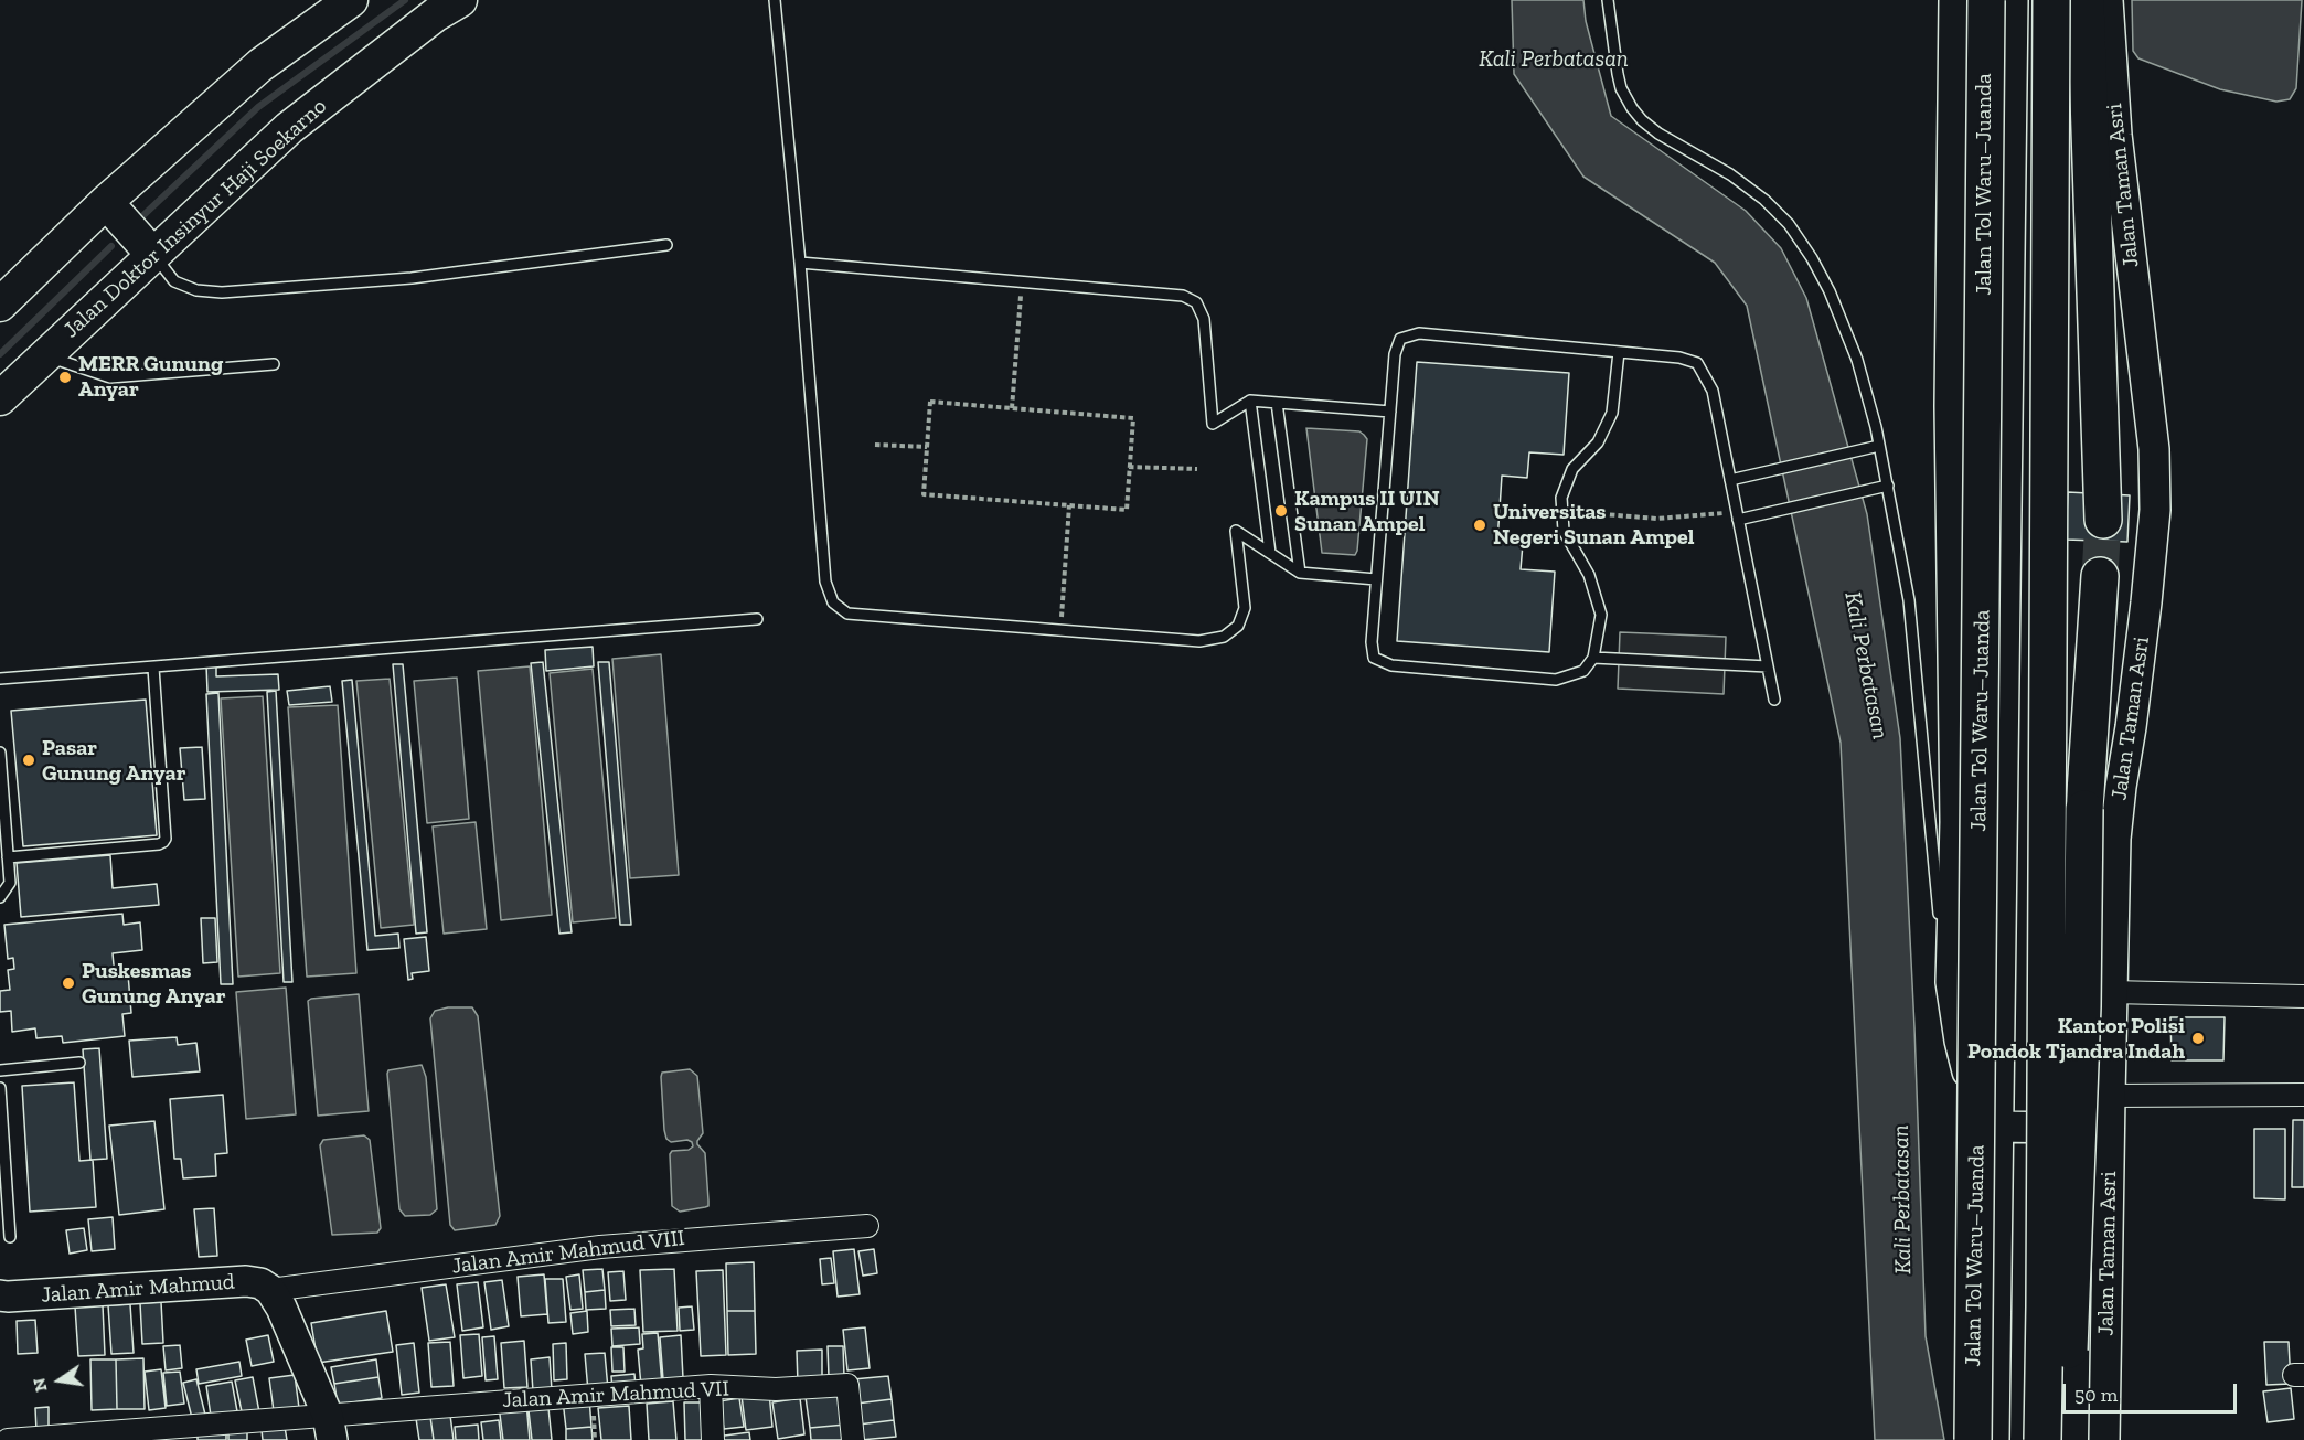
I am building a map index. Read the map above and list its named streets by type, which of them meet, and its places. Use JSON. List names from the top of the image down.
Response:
{
  "streets": {
    "highway": ["Jalan Tol Waru–Juanda"],
    "main road": ["Jalan Taman Asri", "Jalan Doktor Insinyur Haji Soekarno", "Jalan Amir Mahmud"],
    "street": ["Jalan Amir Mahmud VIII", "Jalan Amir Mahmud VII"]
  },
  "crossings": [
    ["Jalan Amir Mahmud VIII", "Jalan Amir Mahmud"]
  ],
  "water": ["Kali Perbatasan"],
  "places": [
    "MERR Gunung Anyar",
    "Kampus II UIN Sunan Ampel",
    "Universitas Negeri Sunan Ampel",
    "Pasar Gunung Anyar",
    "Puskesmas Gunung Anyar",
    "Kantor Polisi Pondok Tjandra Indah"
  ],
  "scale_bar": "50 m",
  "north": "left"
}
